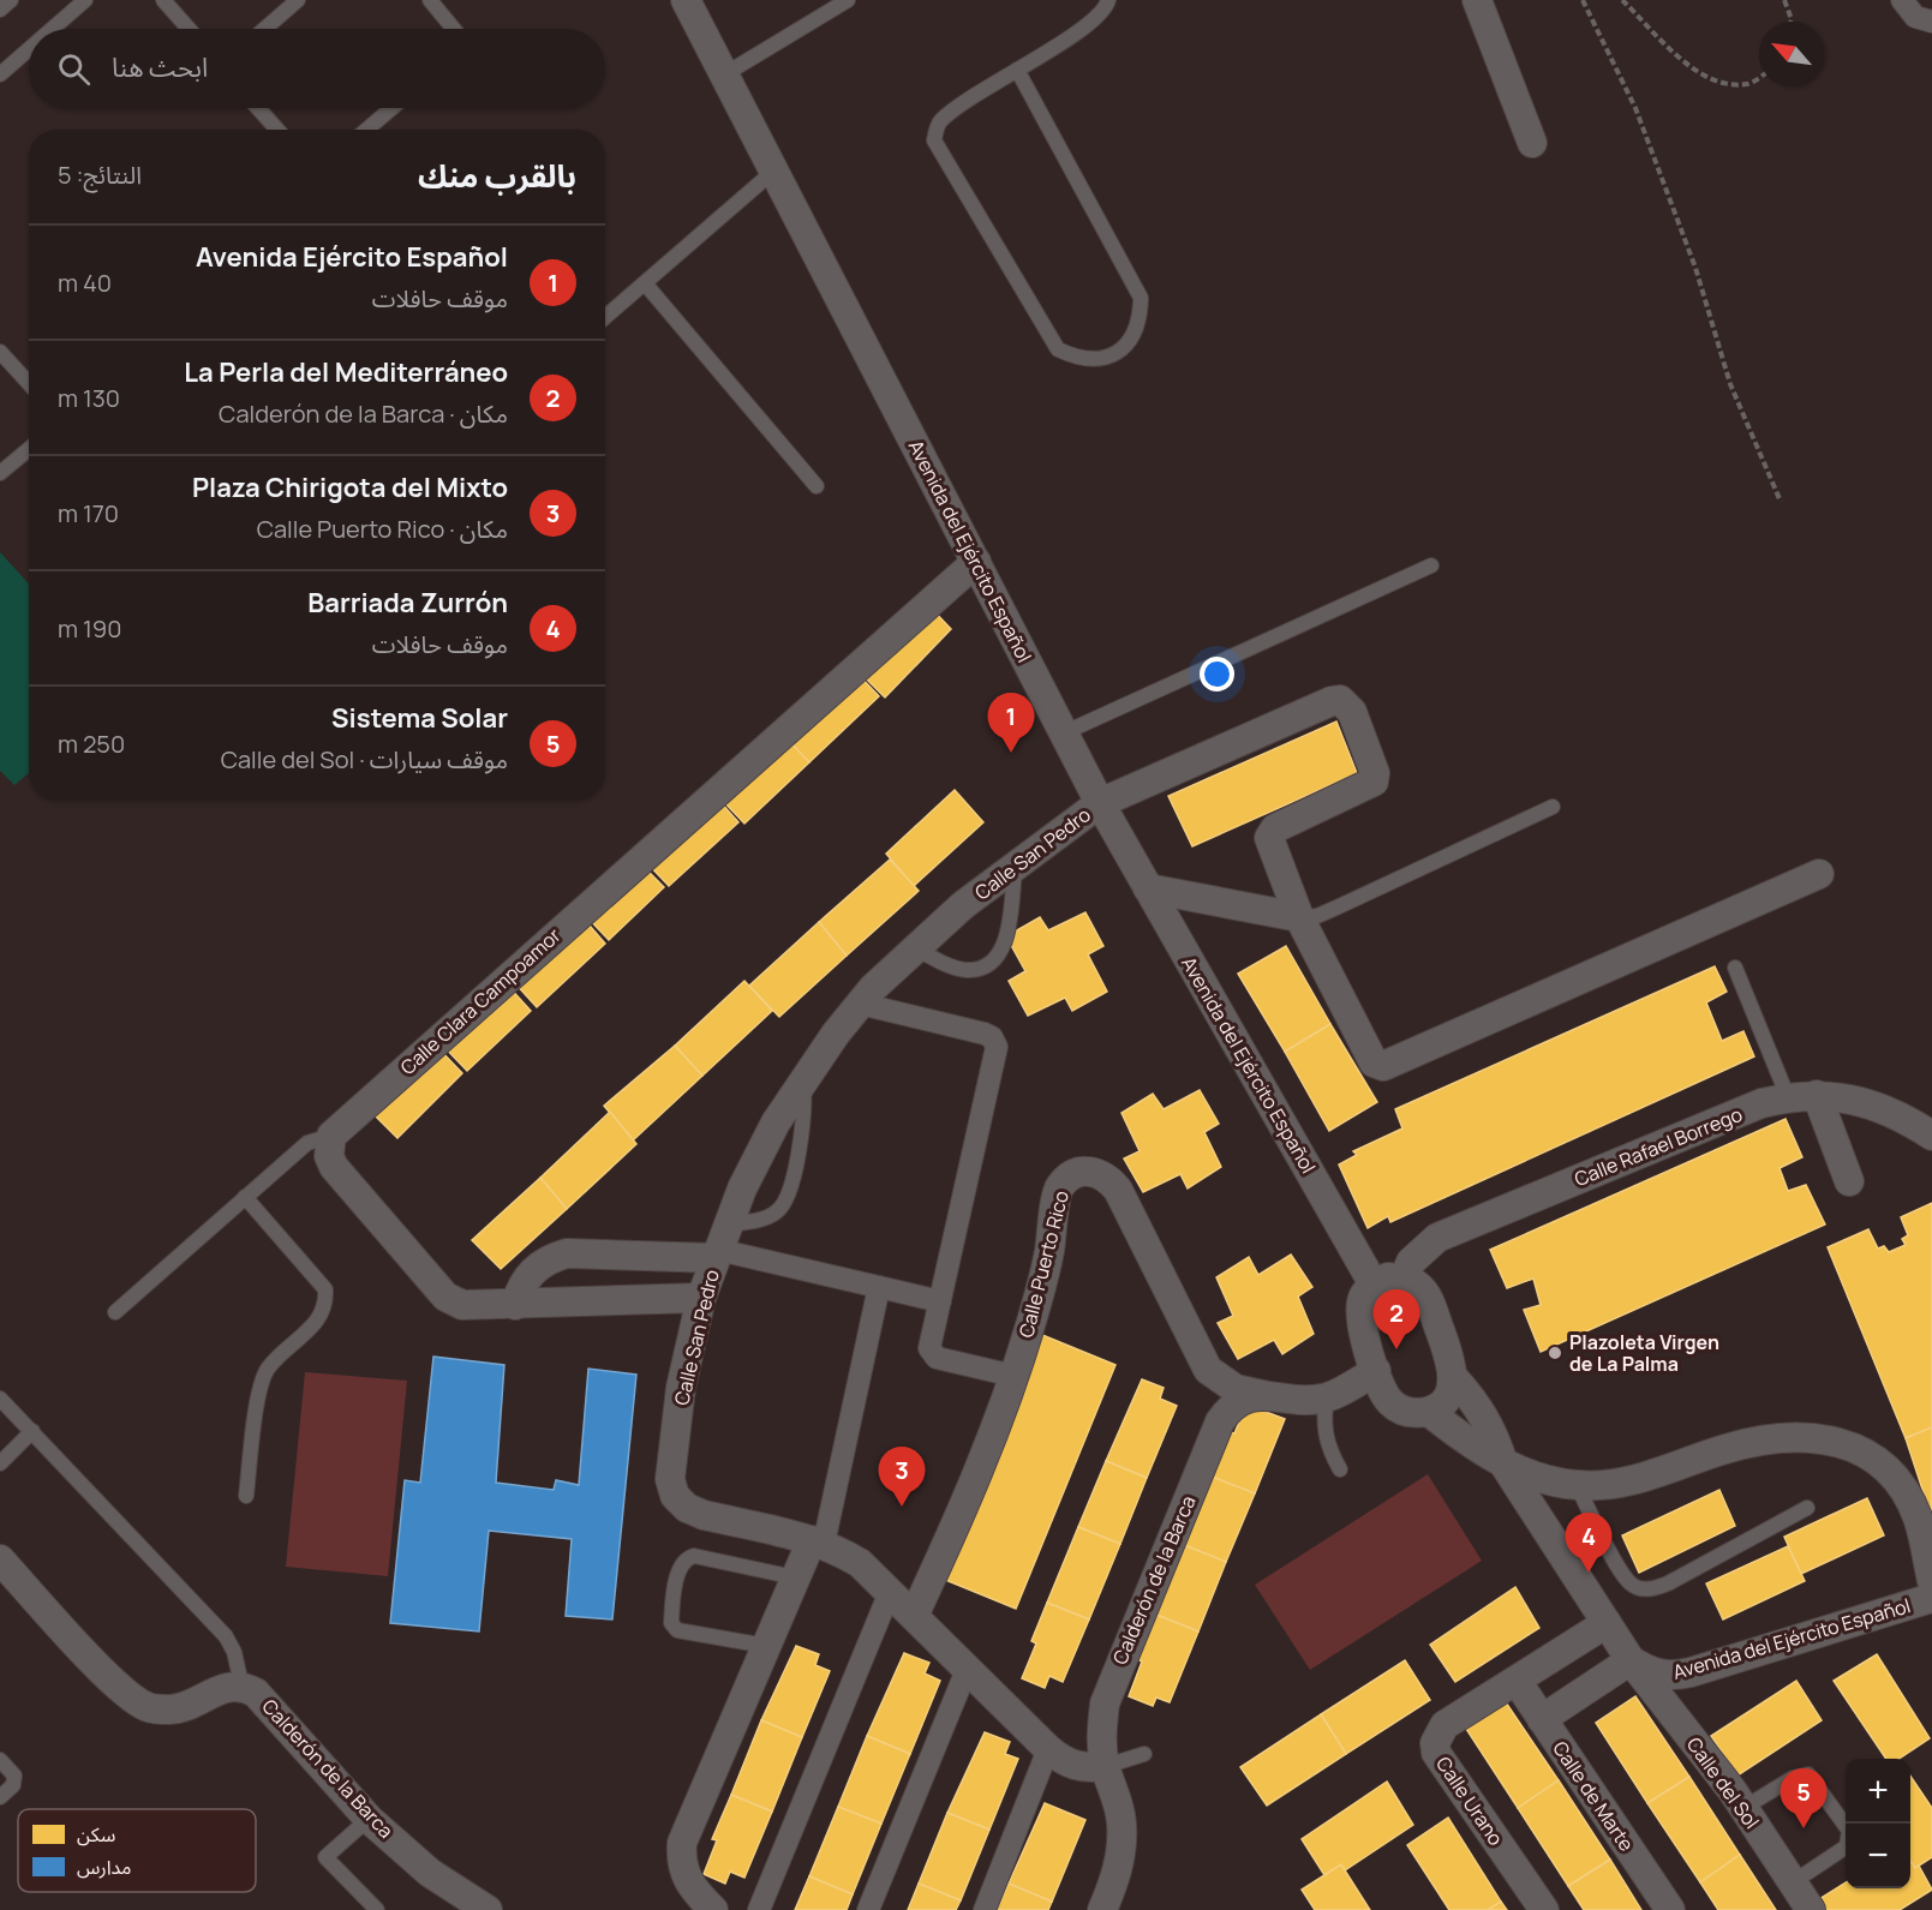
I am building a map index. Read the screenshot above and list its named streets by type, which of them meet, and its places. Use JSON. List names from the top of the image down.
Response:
{
  "streets": {
    "street": [
      "Avenida del Ejército Español",
      "Calle San Pedro",
      "Calle Clara Campoamor",
      "Calle Rafael Borrego",
      "Calle Puerto Rico",
      "Calderón de la Barca",
      "Calle del Sol",
      "Calle de Marte",
      "Calle Urano"
    ]
  },
  "crossings": [
    ["Avenida del Ejército Español", "Calle San Pedro"],
    ["Avenida del Ejército Español", "Calle Clara Campoamor"],
    ["Avenida del Ejército Español", "Calle del Sol"],
    ["Calle San Pedro", "Calle Puerto Rico"],
    ["Calle San Pedro", "Calderón de la Barca"],
    ["Calle Puerto Rico", "Calderón de la Barca"],
    ["Calle de Marte", "Calle Urano"]
  ],
  "places": ["Plazoleta Virgen de La Palma"],
  "legend": ["سكن", "مدارس"],
  "north": "top left",
  "page": {
    "search": "ابحث هنا",
    "heading": ["بالقرب منك", "النتائج: 5"],
    "list": [
      {
        "mark": "1",
        "name": "Avenida Ejército Español",
        "note": "موقف حافلات",
        "value": "40 m"
      },
      {
        "mark": "2",
        "name": "La Perla del Mediterráneo",
        "note": "مكان · Calderón de la Barca",
        "value": "130 m"
      },
      {
        "mark": "3",
        "name": "Plaza Chirigota del Mixto",
        "note": "مكان · Calle Puerto Rico",
        "value": "170 m"
      },
      {
        "mark": "4",
        "name": "Barriada Zurrón",
        "note": "موقف حافلات",
        "value": "190 m"
      },
      {
        "mark": "5",
        "name": "Sistema Solar",
        "note": "موقف سيارات · Calle del Sol",
        "value": "250 m"
      }
    ],
    "pins": [
      "1",
      "2",
      "3",
      "4",
      "5"
    ],
    "map_buttons": ["+", "−"]
  }
}
